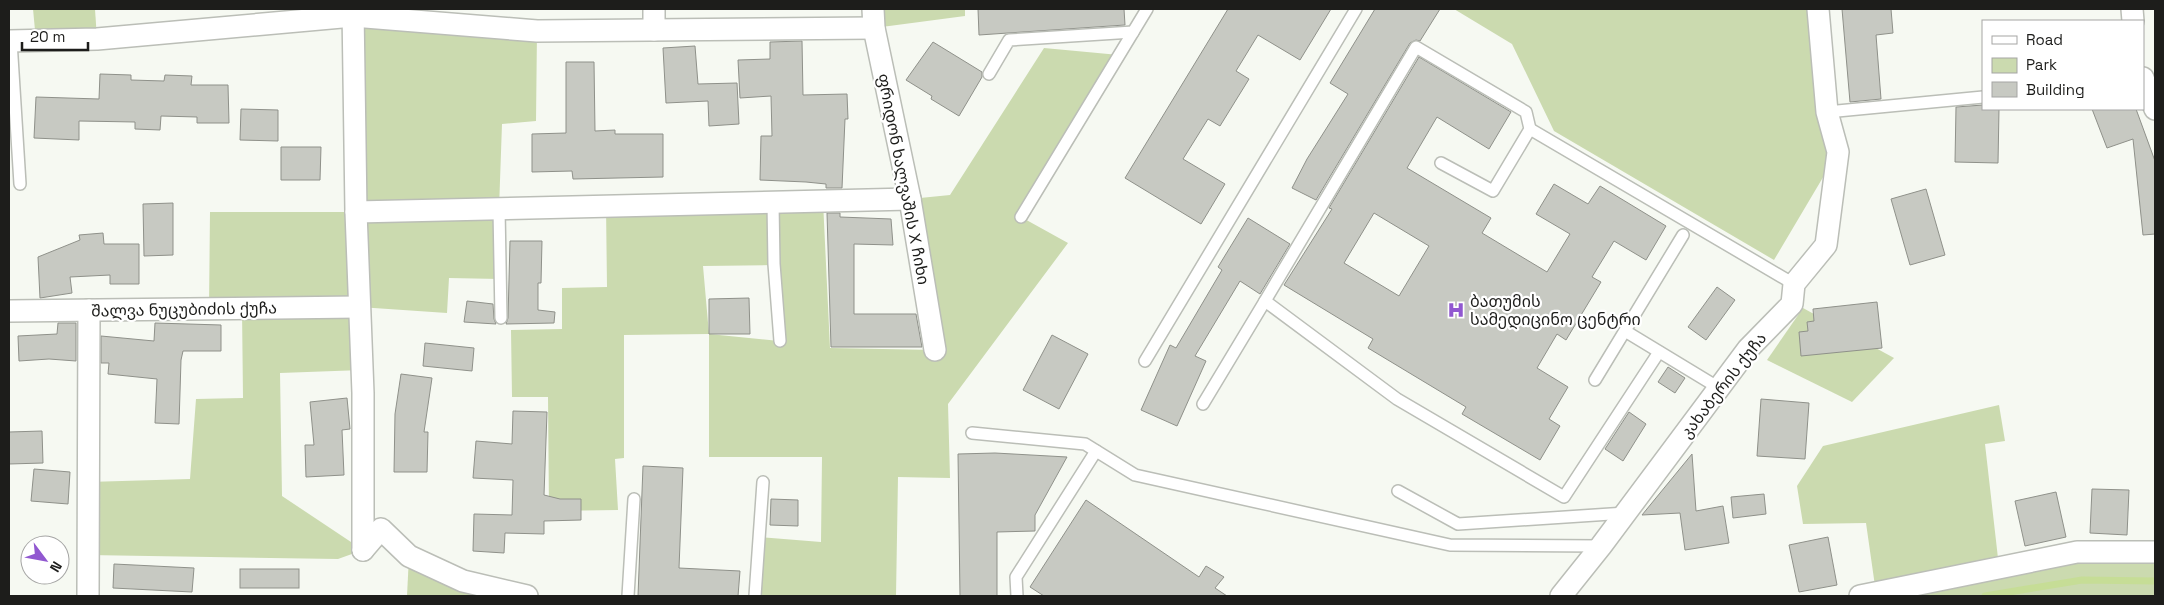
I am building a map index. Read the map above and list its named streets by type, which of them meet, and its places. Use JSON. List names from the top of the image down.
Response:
{
  "streets": {
    "street": ["ფრიდონ ხალვაშის X ჩიხი", "შალვა ნუცუბიძის ქუჩა", "კახაბერის ქუჩა"]
  },
  "places": {
    "hospital": ["ბათუმის სამედიცინო ცენტრი"]
  },
  "legend": ["Road", "Park", "Building"],
  "scale_bar": "20 m",
  "north": "bottom right"
}
